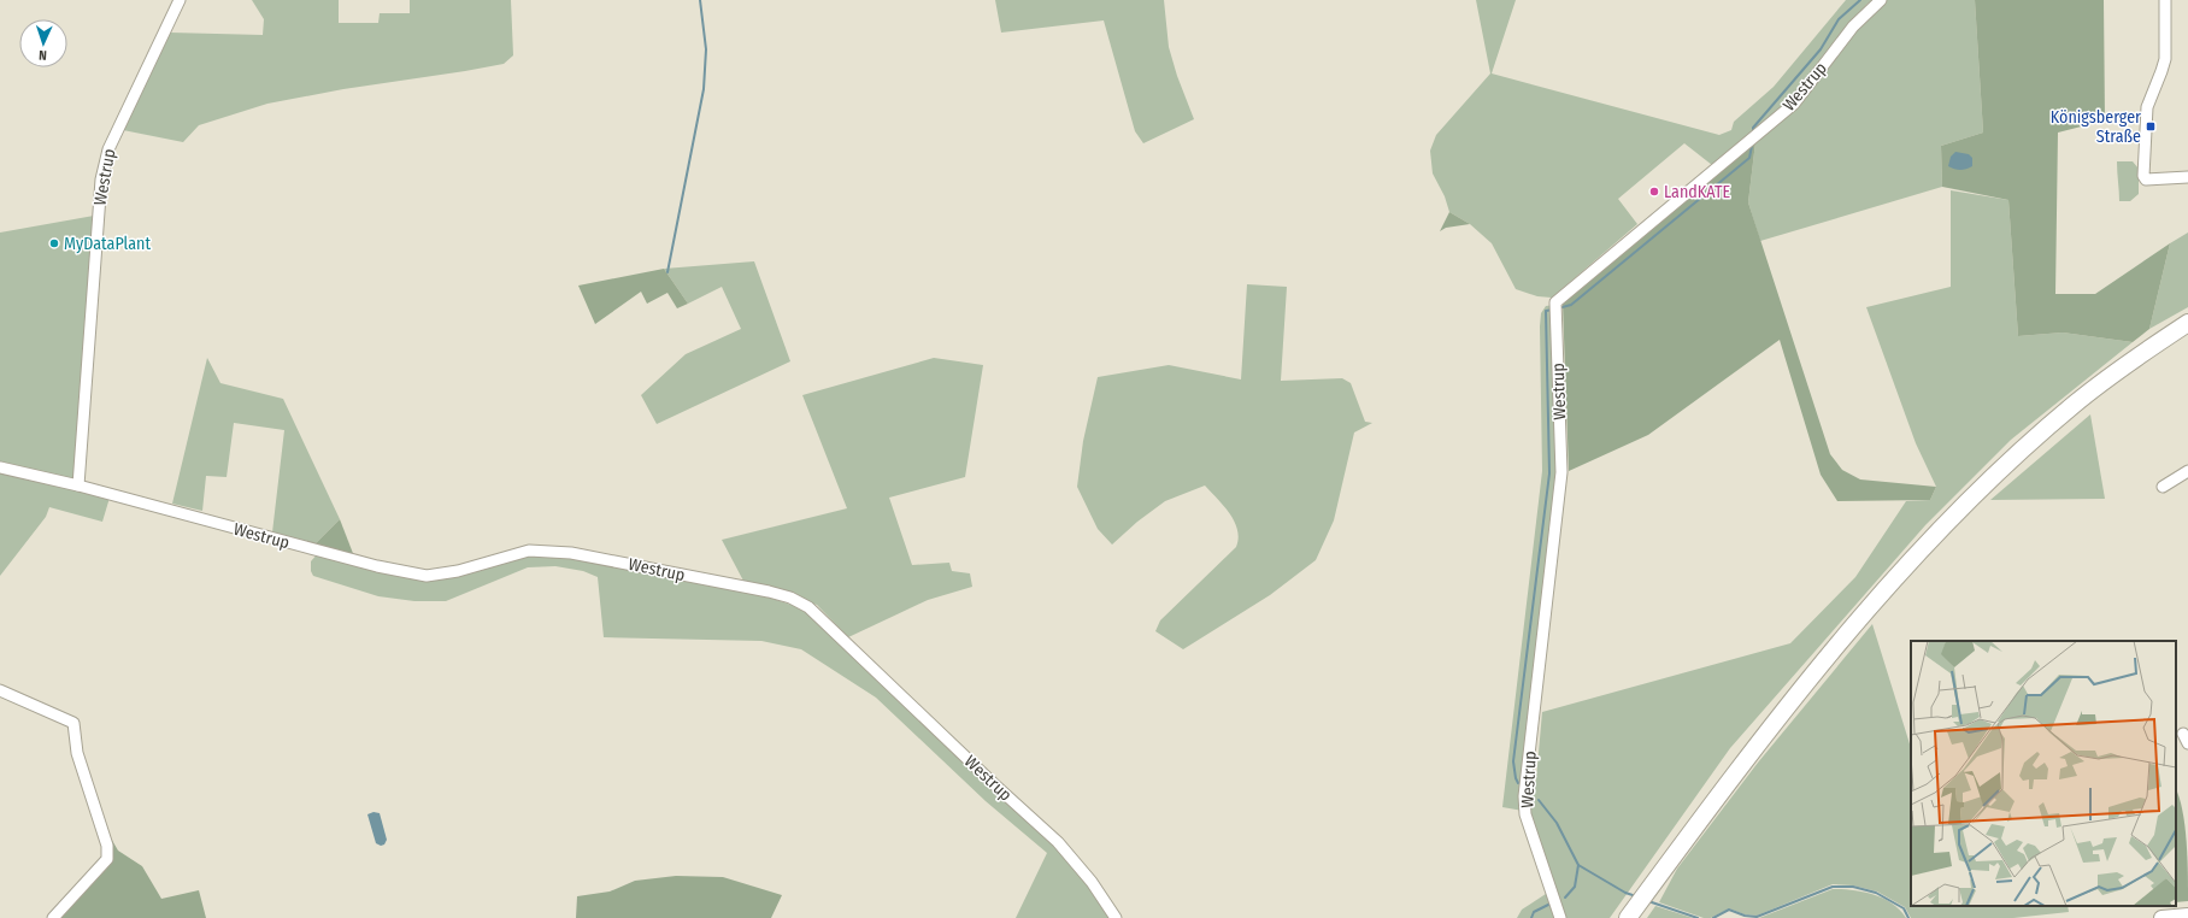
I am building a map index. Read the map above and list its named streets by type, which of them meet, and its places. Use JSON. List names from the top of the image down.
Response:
{
  "streets": {
    "street": ["Westrup"]
  },
  "places": {
    "transit": ["Königsberger Straße"],
    "other": ["LandKATE", "MyDataPlant"]
  },
  "north": "bottom"
}
